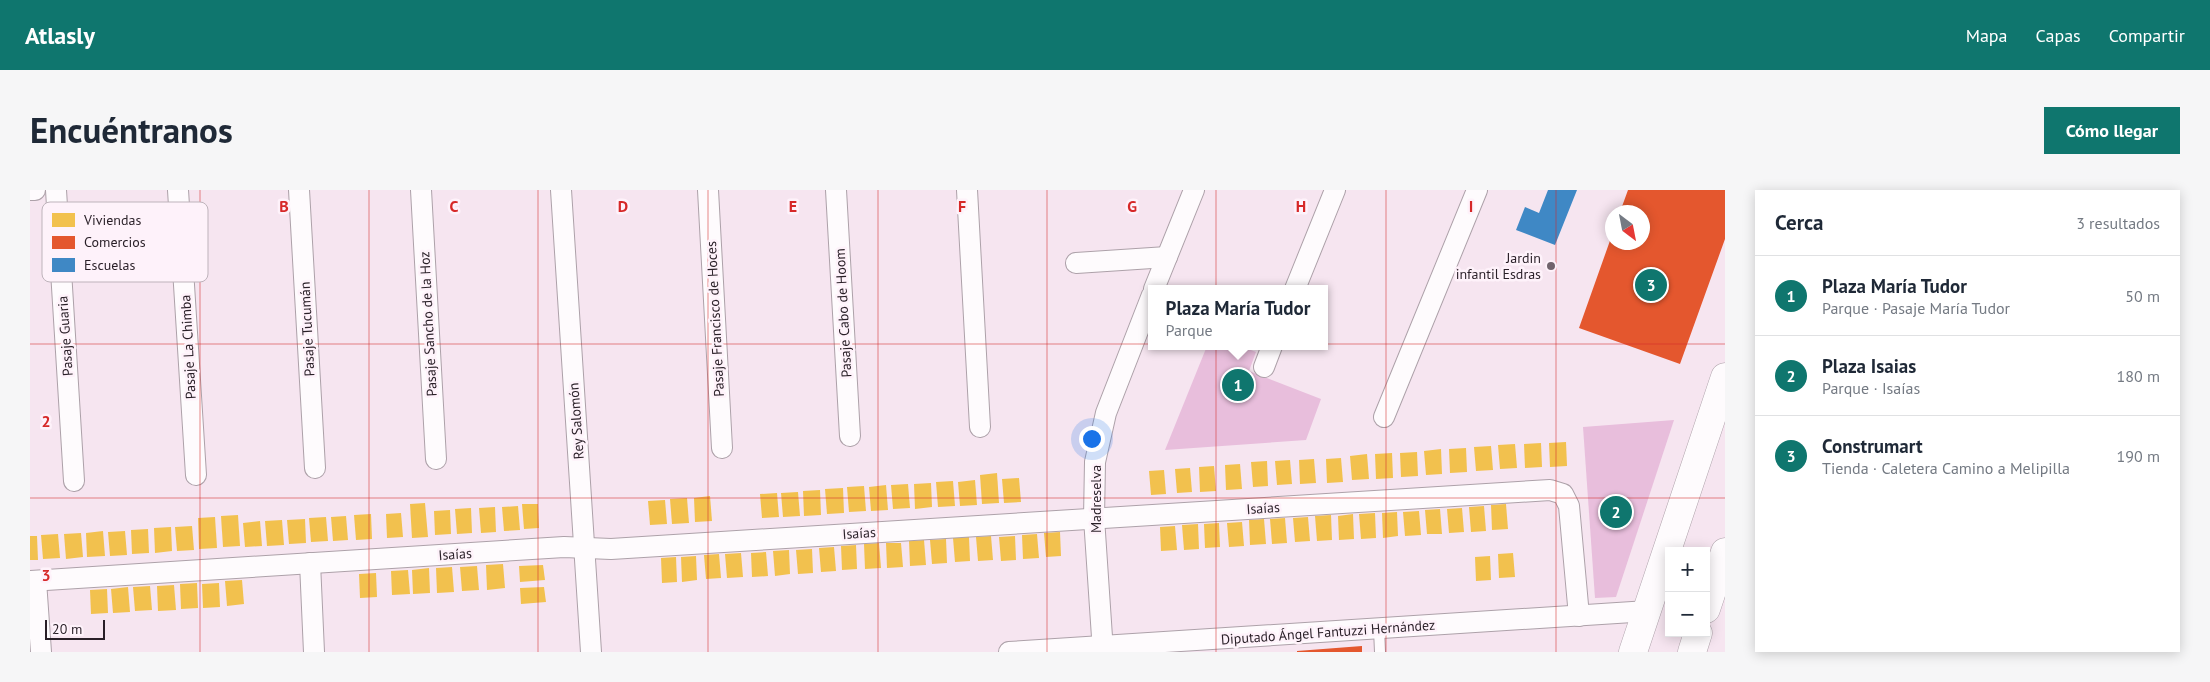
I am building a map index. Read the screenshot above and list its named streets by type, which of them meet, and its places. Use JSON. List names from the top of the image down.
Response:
{
  "streets": {
    "street": [
      "Pasaje Cabo de Hoom",
      "Pasaje Francisco de Hoces",
      "Pasaje Sancho de la Hoz",
      "Pasaje Tucumán",
      "Pasaje Guaria",
      "Pasaje La Chimba",
      "Rey Salomón",
      "Madreselva",
      "Isaías",
      "Diputado Ángel Fantuzzi Hernández"
    ]
  },
  "crossings": [
    ["Rey Salomón", "Isaías"],
    ["Madreselva", "Isaías"],
    ["Madreselva", "Diputado Ángel Fantuzzi Hernández"],
    ["Isaías", "Diputado Ángel Fantuzzi Hernández"]
  ],
  "places": ["Jardin infantil Esdras"],
  "legend": ["Viviendas", "Comercios", "Escuelas"],
  "scale_bar": "20 m",
  "north": "bottom right",
  "page": {
    "header": "Atlasly",
    "nav": ["Mapa", "Capas", "Compartir"],
    "title": "Encuéntranos",
    "buttons": "Cómo llegar",
    "heading": ["Cerca", "3 resultados"],
    "list": [
      {
        "mark": "1",
        "name": "Plaza María Tudor",
        "note": "Parque · Pasaje María Tudor",
        "value": "50 m"
      },
      {
        "mark": "2",
        "name": "Plaza Isaias",
        "note": "Parque · Isaías",
        "value": "180 m"
      },
      {
        "mark": "3",
        "name": "Construmart",
        "note": "Tienda · Caletera Camino a Melipilla",
        "value": "190 m"
      }
    ],
    "pins": ["3", "1", "2"],
    "popup": ["Plaza María Tudor", "Parque"],
    "map_buttons": ["+", "−"],
    "scale": "20 m"
  },
  "grid": {
    "columns": [
      "B",
      "C",
      "D",
      "E",
      "F",
      "G",
      "H",
      "I"
    ],
    "rows": ["2", "3"]
  }
}
